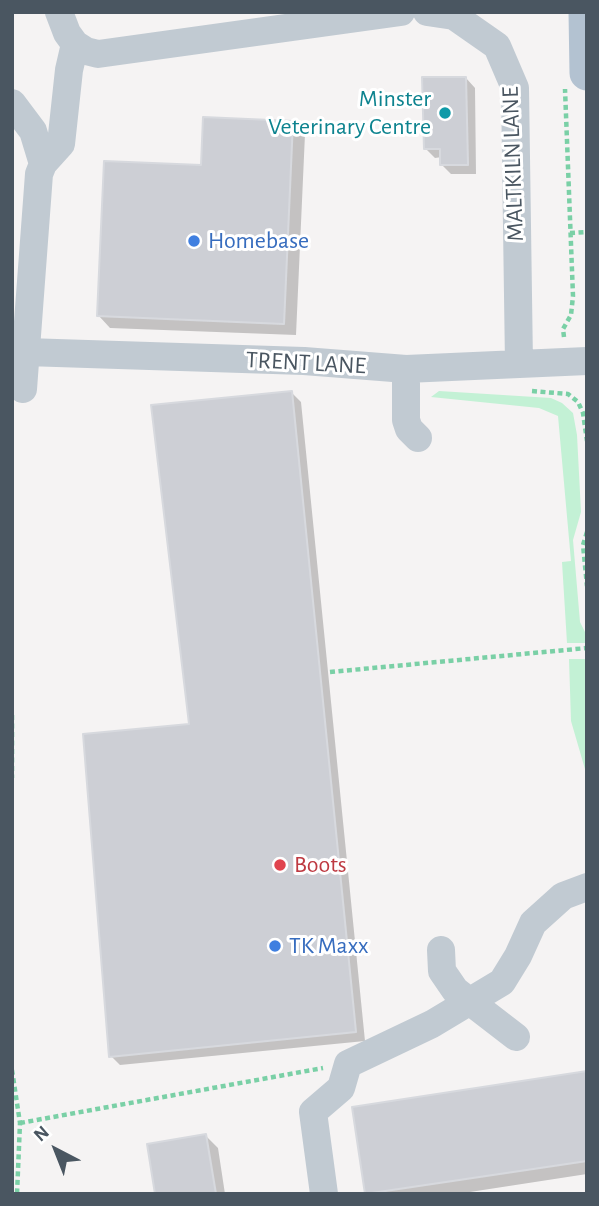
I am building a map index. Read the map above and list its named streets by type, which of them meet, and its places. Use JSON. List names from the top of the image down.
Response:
{
  "streets": {
    "street": ["MALTKILN LANE", "TRENT LANE"]
  },
  "crossings": [
    ["MALTKILN LANE", "TRENT LANE"]
  ],
  "places": [
    "Minster Veterinary Centre",
    "Homebase",
    "Boots",
    "TK Maxx"
  ],
  "north": "top left"
}
